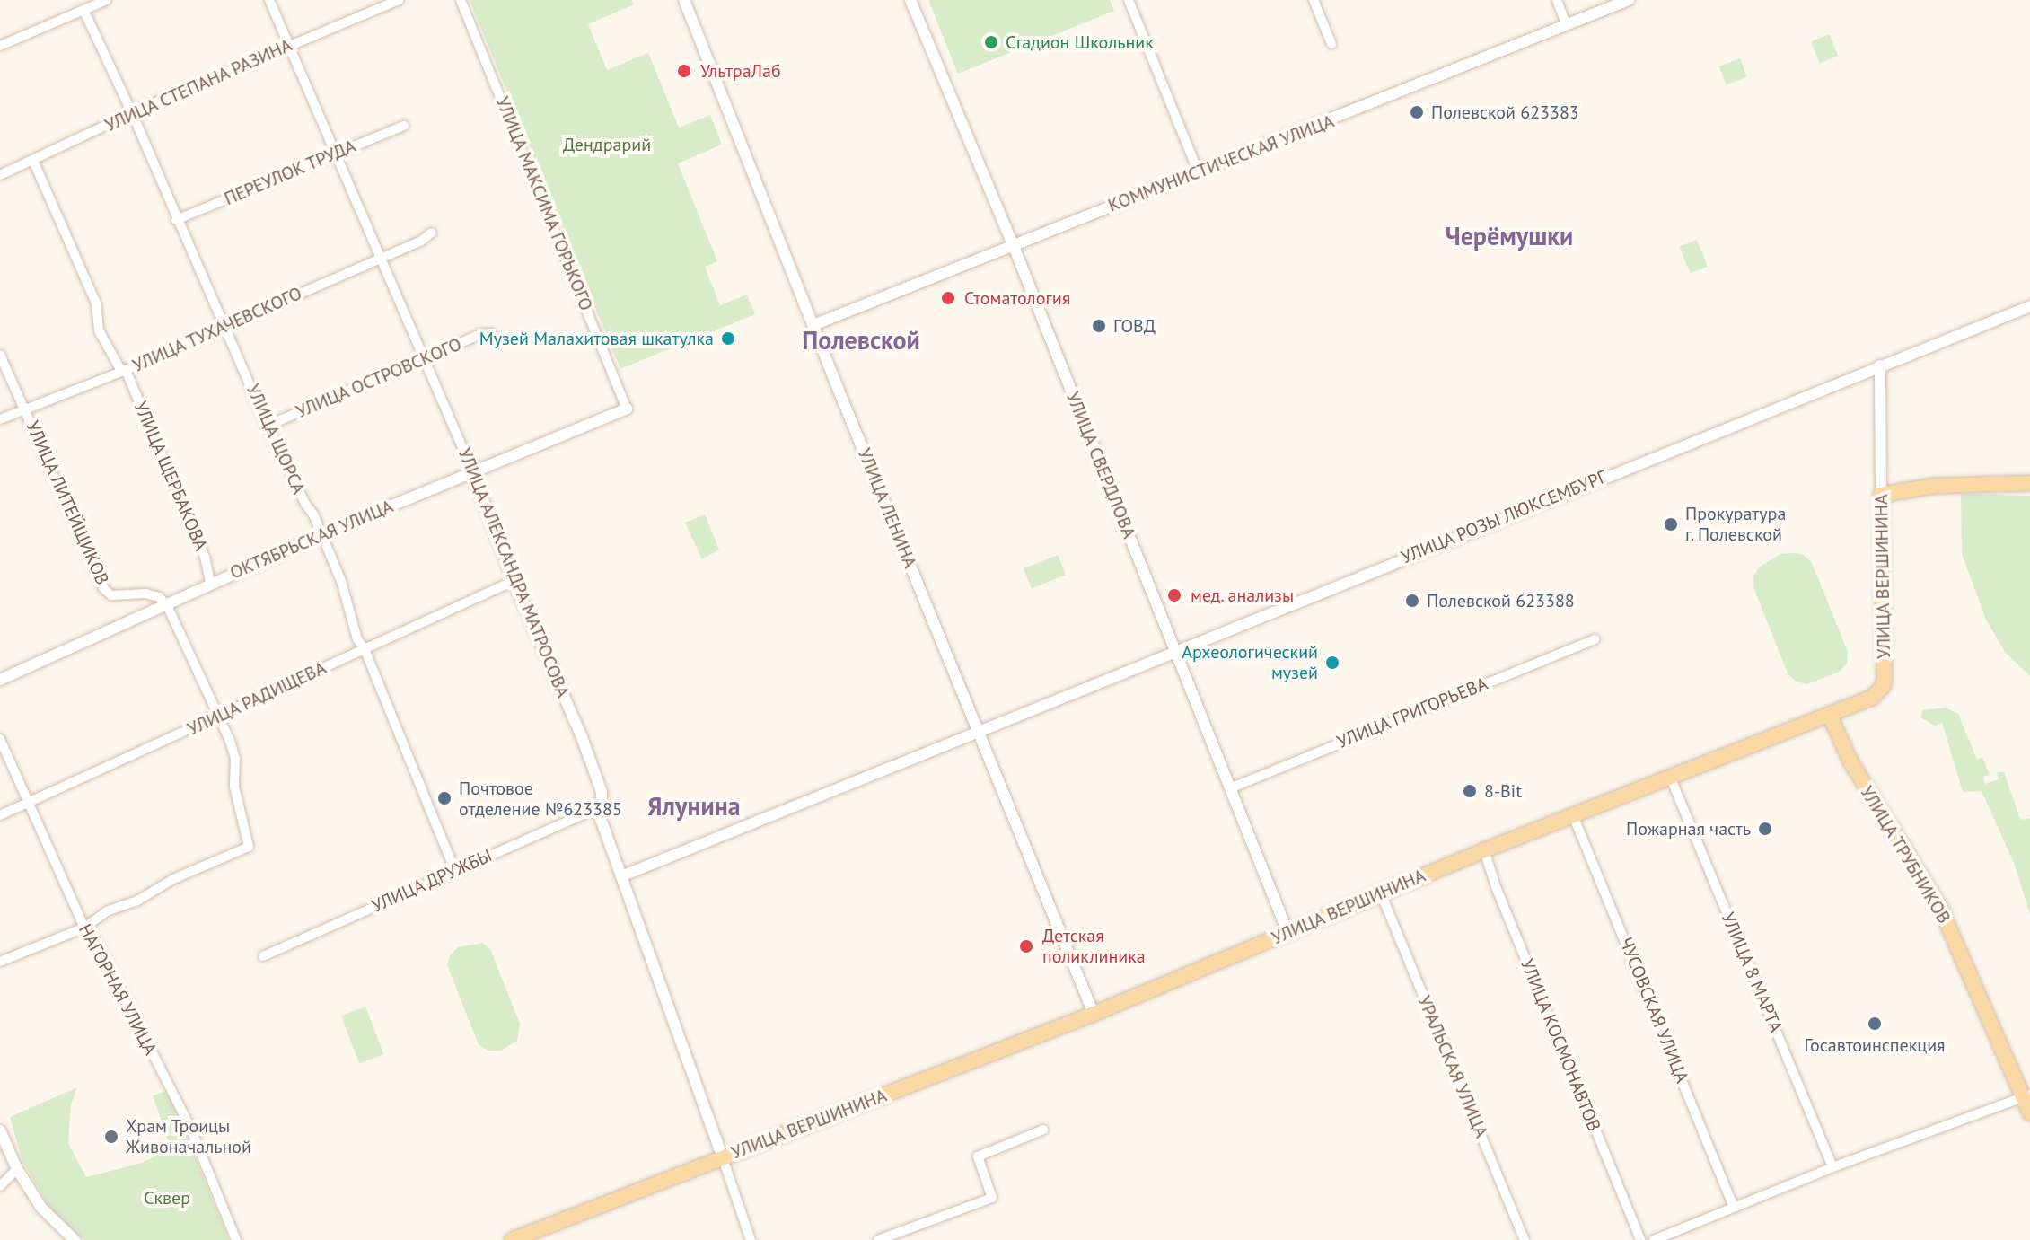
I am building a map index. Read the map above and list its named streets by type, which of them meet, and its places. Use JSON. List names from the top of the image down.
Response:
{
  "streets": {
    "main road": ["УЛИЦА ВЕРШИНИНА", "УЛИЦА ТРУБНИКОВ"],
    "street": [
      "УЛИЦА СТЕПАНА РАЗИНА",
      "КОММУНИСТИЧЕСКАЯ УЛИЦА",
      "ПЕРЕУЛОК ТРУДА",
      "УЛИЦА МАКСИМА ГОРЬКОГО",
      "УЛИЦА ТУХАЧЕВСКОГО",
      "УЛИЦА ОСТРОВСКОГО",
      "УЛИЦА ЩОРСА",
      "УЛИЦА СВЕРДЛОВА",
      "УЛИЦА ЩЕРБАКОВА",
      "УЛИЦА ЛИТЕЙЩИКОВ",
      "УЛИЦА ЛЕНИНА",
      "УЛИЦА РОЗЫ ЛЮКСЕМБУРГ",
      "ОКТЯБРЬСКАЯ УЛИЦА",
      "УЛИЦА АЛЕКСАНДРА МАТРОСОВА",
      "УЛИЦА РАДИЩЕВА",
      "УЛИЦА ГРИГОРЬЕВА",
      "УЛИЦА ДРУЖБЫ",
      "УЛИЦА 8 МАРТА",
      "НАГОРНАЯ УЛИЦА",
      "ЧУСОВСКАЯ УЛИЦА",
      "УЛИЦА КОСМОНАВТОВ",
      "УРАЛЬСКАЯ УЛИЦА"
    ]
  },
  "crossings": [
    ["УЛИЦА СТЕПАНА РАЗИНА", "УЛИЦА ЩОРСА"],
    ["УЛИЦА СТЕПАНА РАЗИНА", "УЛИЦА ЩЕРБАКОВА"],
    ["УЛИЦА СТЕПАНА РАЗИНА", "УЛИЦА АЛЕКСАНДРА МАТРОСОВА"],
    ["КОММУНИСТИЧЕСКАЯ УЛИЦА", "УЛИЦА СВЕРДЛОВА"],
    ["КОММУНИСТИЧЕСКАЯ УЛИЦА", "УЛИЦА ЛЕНИНА"],
    ["ПЕРЕУЛОК ТРУДА", "УЛИЦА ЩОРСА"],
    ["ПЕРЕУЛОК ТРУДА", "УЛИЦА АЛЕКСАНДРА МАТРОСОВА"],
    ["УЛИЦА МАКСИМА ГОРЬКОГО", "ОКТЯБРЬСКАЯ УЛИЦА"],
    ["УЛИЦА ТУХАЧЕВСКОГО", "УЛИЦА ЩОРСА"],
    ["УЛИЦА ТУХАЧЕВСКОГО", "УЛИЦА ЩЕРБАКОВА"],
    ["УЛИЦА ТУХАЧЕВСКОГО", "УЛИЦА ЛИТЕЙЩИКОВ"],
    ["УЛИЦА ТУХАЧЕВСКОГО", "УЛИЦА АЛЕКСАНДРА МАТРОСОВА"],
    ["УЛИЦА ОСТРОВСКОГО", "УЛИЦА ЩОРСА"],
    ["УЛИЦА ОСТРОВСКОГО", "УЛИЦА АЛЕКСАНДРА МАТРОСОВА"],
    ["УЛИЦА ЩОРСА", "ОКТЯБРЬСКАЯ УЛИЦА"],
    ["УЛИЦА ЩОРСА", "УЛИЦА РАДИЩЕВА"],
    ["УЛИЦА ЩОРСА", "УЛИЦА ДРУЖБЫ"],
    ["УЛИЦА СВЕРДЛОВА", "УЛИЦА РОЗЫ ЛЮКСЕМБУРГ"],
    ["УЛИЦА СВЕРДЛОВА", "УЛИЦА ВЕРШИНИНА"],
    ["УЛИЦА СВЕРДЛОВА", "УЛИЦА ГРИГОРЬЕВА"],
    ["УЛИЦА ЩЕРБАКОВА", "ОКТЯБРЬСКАЯ УЛИЦА"],
    ["УЛИЦА ЛИТЕЙЩИКОВ", "ОКТЯБРЬСКАЯ УЛИЦА"],
    ["УЛИЦА ЛЕНИНА", "УЛИЦА РОЗЫ ЛЮКСЕМБУРГ"],
    ["УЛИЦА ЛЕНИНА", "УЛИЦА ВЕРШИНИНА"],
    ["УЛИЦА РОЗЫ ЛЮКСЕМБУРГ", "УЛИЦА АЛЕКСАНДРА МАТРОСОВА"],
    ["УЛИЦА РОЗЫ ЛЮКСЕМБУРГ", "УЛИЦА ВЕРШИНИНА"],
    ["ОКТЯБРЬСКАЯ УЛИЦА", "УЛИЦА АЛЕКСАНДРА МАТРОСОВА"],
    ["УЛИЦА АЛЕКСАНДРА МАТРОСОВА", "УЛИЦА ВЕРШИНИНА"],
    ["УЛИЦА АЛЕКСАНДРА МАТРОСОВА", "УЛИЦА РАДИЩЕВА"],
    ["УЛИЦА АЛЕКСАНДРА МАТРОСОВА", "УЛИЦА ДРУЖБЫ"],
    ["УЛИЦА ВЕРШИНИНА", "УЛИЦА ТРУБНИКОВ"],
    ["УЛИЦА ВЕРШИНИНА", "УЛИЦА 8 МАРТА"],
    ["УЛИЦА ВЕРШИНИНА", "ЧУСОВСКАЯ УЛИЦА"],
    ["УЛИЦА ВЕРШИНИНА", "УЛИЦА КОСМОНАВТОВ"],
    ["УЛИЦА ВЕРШИНИНА", "УРАЛЬСКАЯ УЛИЦА"],
    ["УЛИЦА РАДИЩЕВА", "НАГОРНАЯ УЛИЦА"]
  ],
  "districts": ["Черёмушки", "Полевской", "Ялунина"],
  "parks": ["Дендрарий", "Сквер"],
  "places": [
    "Стадион Школьник",
    "УльтраЛаб",
    "Полевской 623383",
    "Стоматология",
    "ГОВД",
    "Музей Малахитовая шкатулка",
    "Прокуратура г. Полевской",
    "мед. анализы",
    "Полевской 623388",
    "Археологический музей",
    "8-Bit",
    "Почтовое отделение №623385",
    "Пожарная часть",
    "Детская поликлиника",
    "Госавтоинспекция",
    "Храм Троицы Живоначальной"
  ]
}
